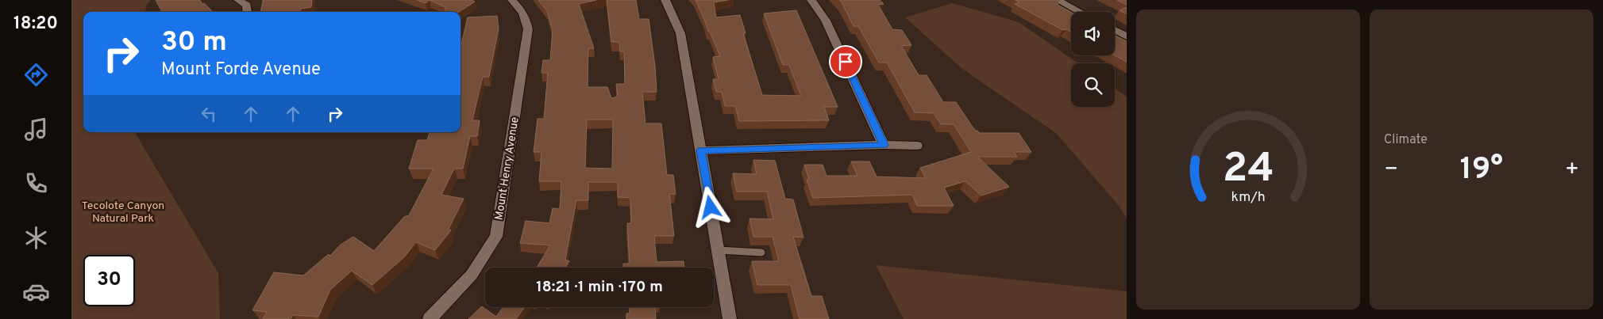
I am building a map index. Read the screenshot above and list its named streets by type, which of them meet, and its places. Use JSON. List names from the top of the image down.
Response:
{
  "streets": {
    "street": ["Mount Henry Avenue"]
  },
  "parks": ["Tecolote Canyon Natural Park"],
  "page": {
    "tabs": "18:20",
    "tile": "Climate",
    "turn": ["30 m", "Mount Forde Avenue"],
    "heat": ["−", "19°", "+"],
    "limit": "30",
    "trip": "18:21 · 1 min · 170 m",
    "gauge": ["24", "km/h"]
  }
}
